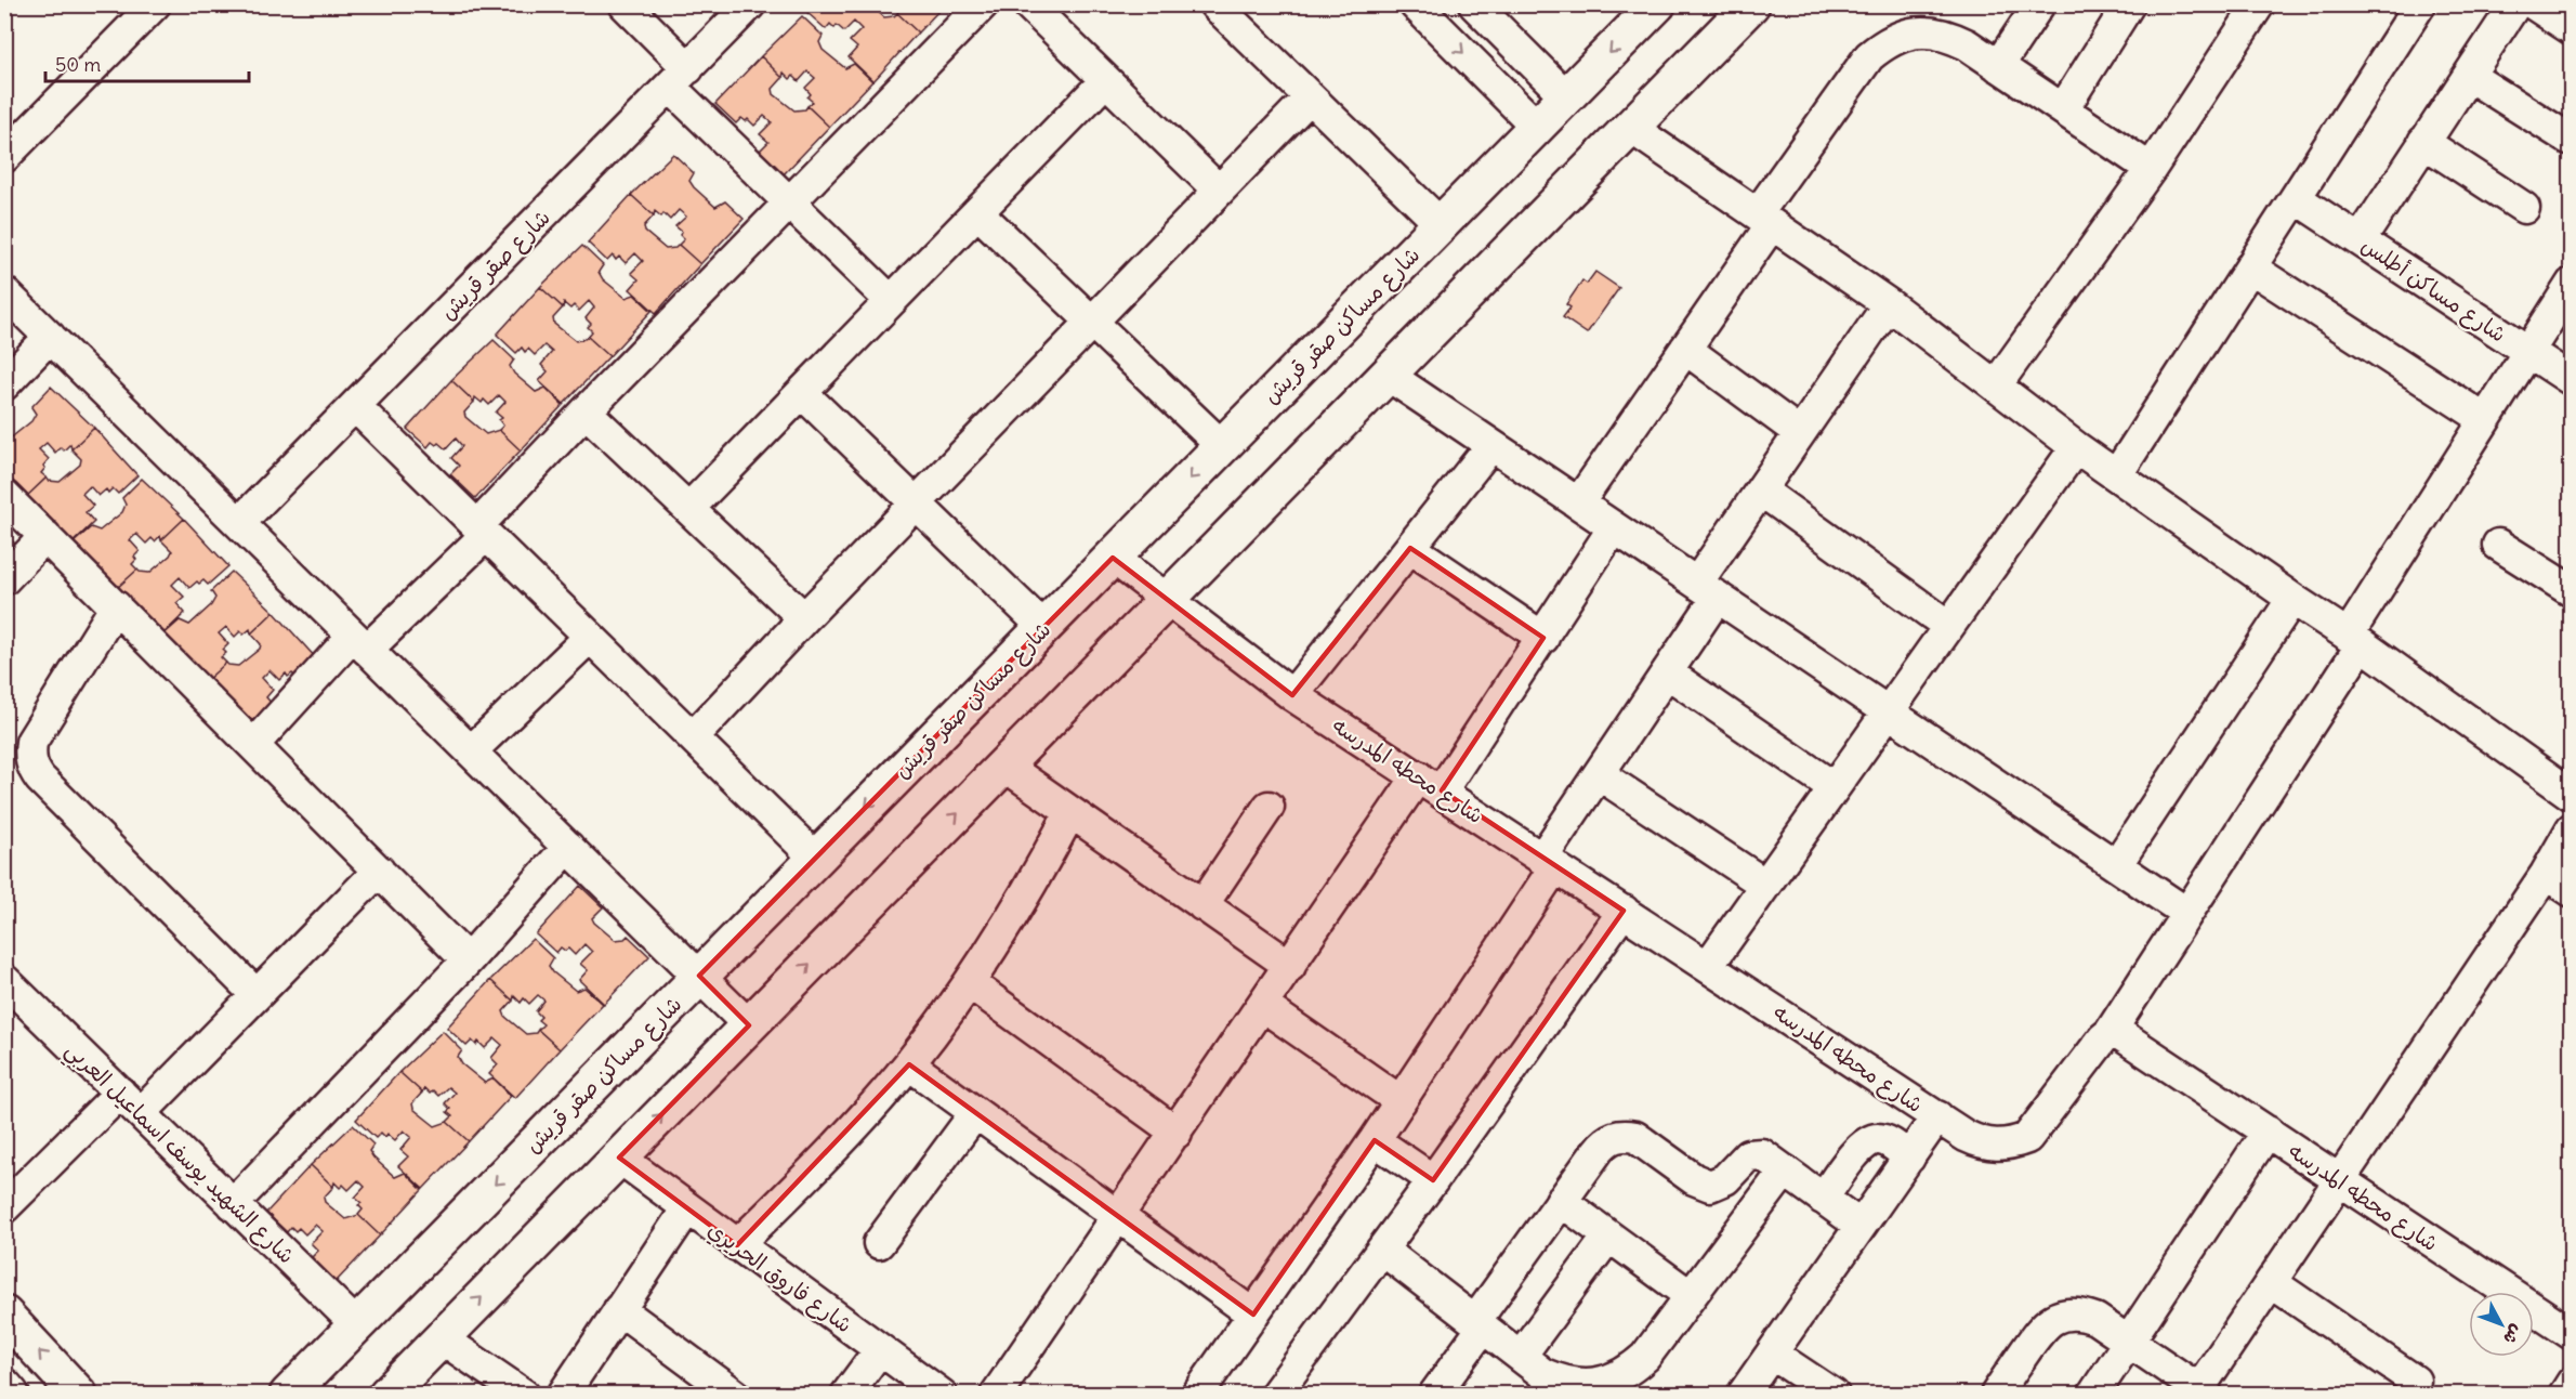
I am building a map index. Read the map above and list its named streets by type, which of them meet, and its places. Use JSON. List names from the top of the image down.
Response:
{
  "streets": {
    "street": [
      "شارع صقر قريش",
      "شارع مساكن أطلس",
      "شارع مساكن صقر قريش",
      "شارع محطه المدرسه",
      "شارع الشهيد يوسف اسماعيل العربي",
      "شارع فاروق الحريري"
    ]
  },
  "crossings": [
    ["شارع مساكن صقر قريش", "شارع محطه المدرسه"],
    ["شارع مساكن صقر قريش", "شارع الشهيد يوسف اسماعيل العربي"]
  ],
  "scale_bar": "50 m",
  "north": "bottom right"
}
